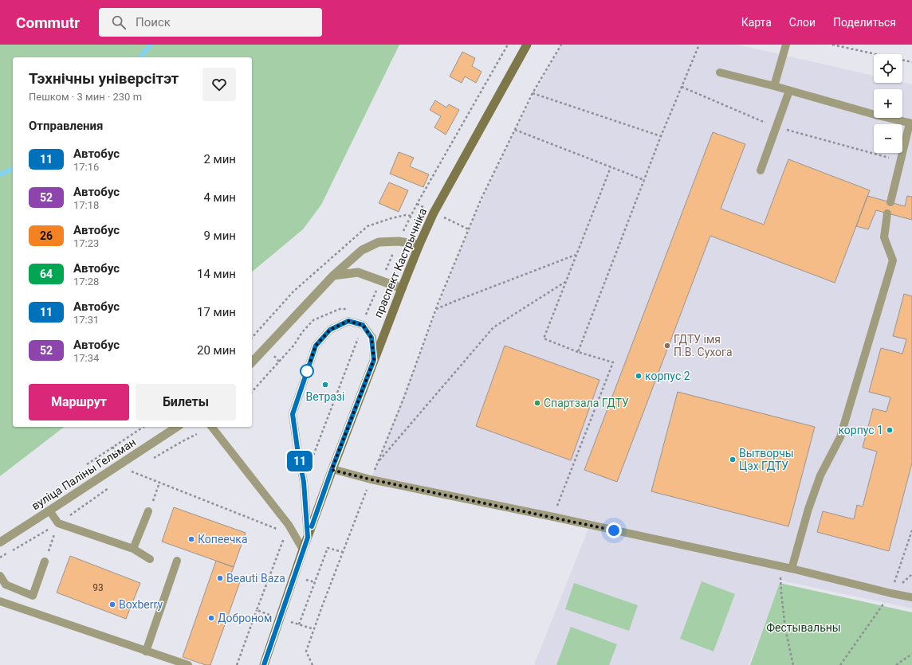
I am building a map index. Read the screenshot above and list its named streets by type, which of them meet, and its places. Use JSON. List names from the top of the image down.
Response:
{
  "streets": {
    "main road": ["праспект Кастрычніка"],
    "street": ["вуліца Паліны Гельман"]
  },
  "parks": ["Фестывальны"],
  "places": [
    "ГДТУ імя П.В. Сухога",
    "корпус 2",
    "Ветразі",
    "Спартзала ГДТУ",
    "корпус 1",
    "Вытворчы Цэх ГДТУ",
    "Копеечка",
    "Beauti Baza",
    "Boxberry",
    "Доброном"
  ],
  "lines": ["bus line 11"],
  "house_numbers": ["93"],
  "page": {
    "header": "Commutr",
    "search": "Поиск",
    "nav": ["Карта", "Слои", "Поделиться"],
    "on_map": "11",
    "map_buttons": ["+", "−"],
    "heading": [
      ["Тэхнічны універсітэт", "Пешком · 3 мин · 230 m"],
      "Отправления"
    ],
    "list": [
      {
        "mark": "11",
        "name": "Автобус",
        "note": "17:16",
        "value": "2 мин"
      },
      {
        "mark": "52",
        "name": "Автобус",
        "note": "17:18",
        "value": "4 мин"
      },
      {
        "mark": "26",
        "name": "Автобус",
        "note": "17:23",
        "value": "9 мин"
      },
      {
        "mark": "64",
        "name": "Автобус",
        "note": "17:28",
        "value": "14 мин"
      },
      {
        "mark": "11",
        "name": "Автобус",
        "note": "17:31",
        "value": "17 мин"
      },
      {
        "mark": "52",
        "name": "Автобус",
        "note": "17:34",
        "value": "20 мин"
      }
    ],
    "buttons": ["Маршрут", "Билеты"]
  }
}
